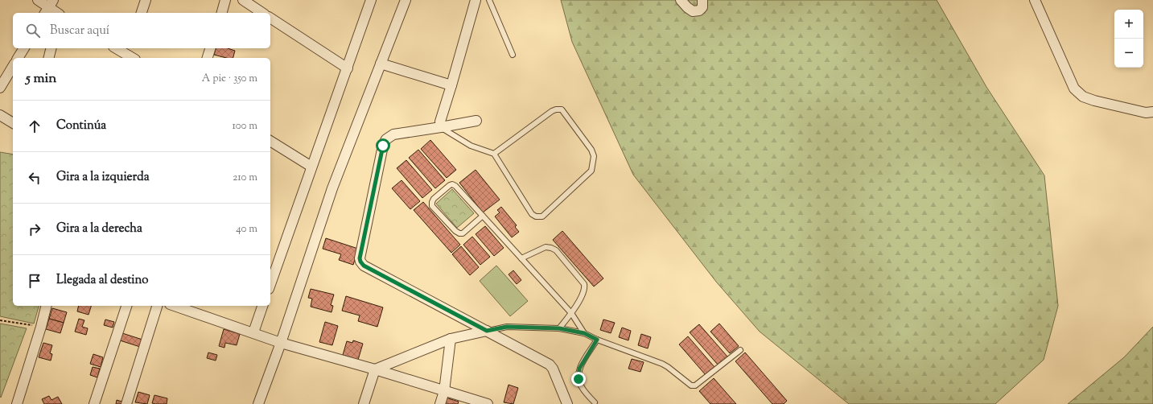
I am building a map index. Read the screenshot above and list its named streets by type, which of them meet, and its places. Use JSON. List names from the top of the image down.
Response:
{
  "page": {
    "map_buttons": ["+", "−"],
    "search": "Buscar aquí",
    "heading": ["5 min", "A pie · 350 m"],
    "list": [
      ["Continúa", "100 m"],
      ["Gira a la izquierda", "210 m"],
      ["Gira a la derecha", "40 m"],
      "Llegada al destino"
    ]
  }
}
